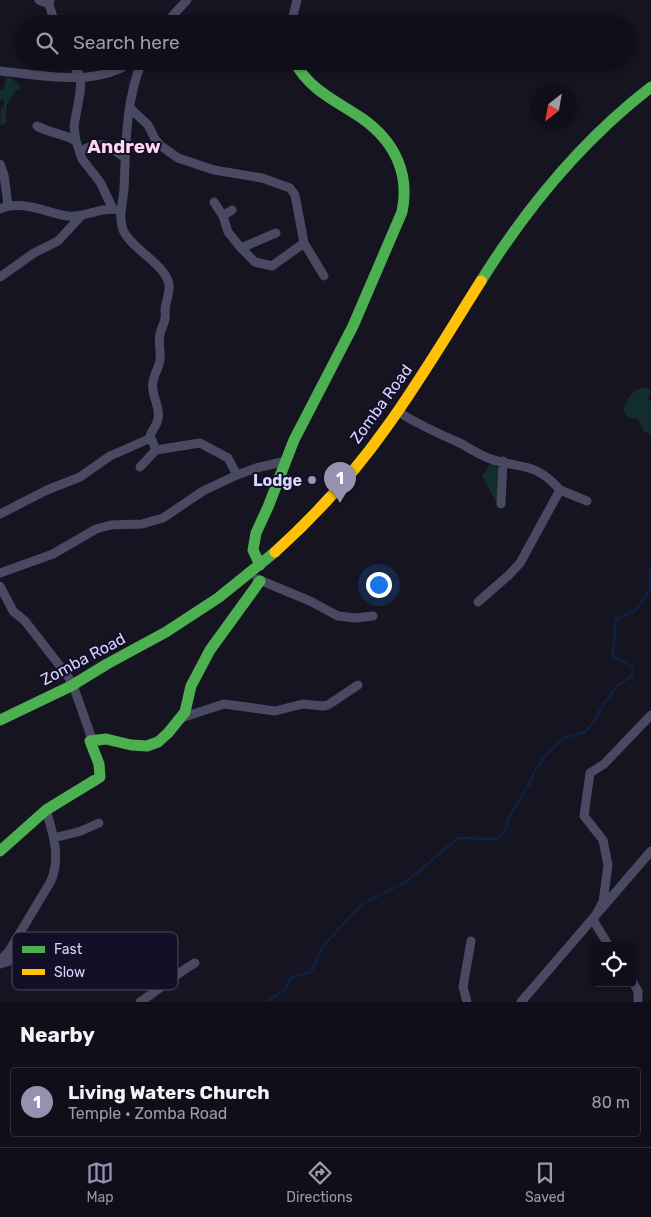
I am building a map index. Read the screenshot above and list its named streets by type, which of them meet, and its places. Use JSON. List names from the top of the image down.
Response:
{
  "streets": {
    "main road": ["Zomba Road"]
  },
  "districts": ["Andrew"],
  "places": ["Lodge"],
  "legend": ["Fast", "Slow"],
  "north": "bottom left",
  "page": {
    "search": "Search here",
    "pins": "1",
    "heading": "Nearby",
    "list": [
      {
        "mark": "1",
        "name": "Living Waters Church",
        "note": "Temple · Zomba Road",
        "value": "80 m"
      }
    ],
    "nav": ["Map", "Directions", "Saved"]
  }
}
